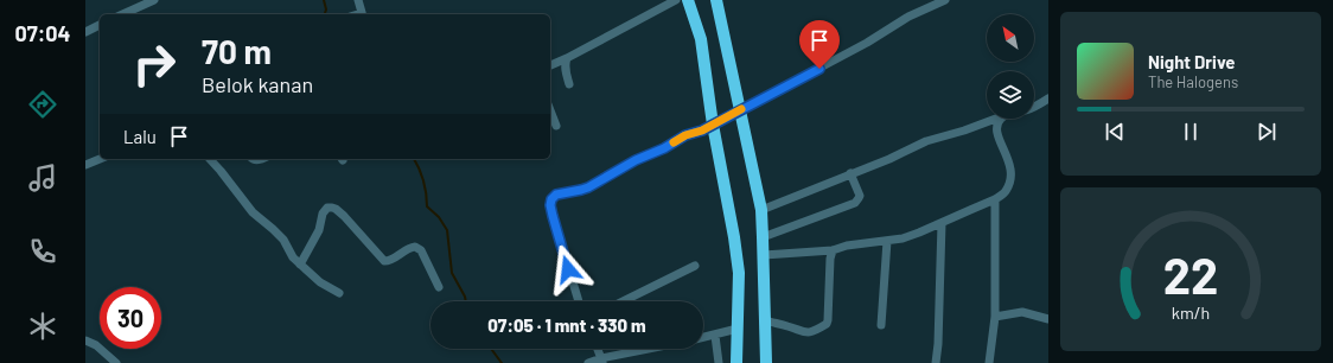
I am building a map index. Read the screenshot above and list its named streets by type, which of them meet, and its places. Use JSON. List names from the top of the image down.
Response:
{
  "north": "top left",
  "page": {
    "tabs": "07:04",
    "turn": ["70 m", "Belok kanan"],
    "song": ["Night Drive", "The Halogens"],
    "then": "Lalu",
    "limit": "30",
    "trip": "07:05 · 1 mnt · 330 m",
    "gauge": ["22", "km/h"]
  }
}
